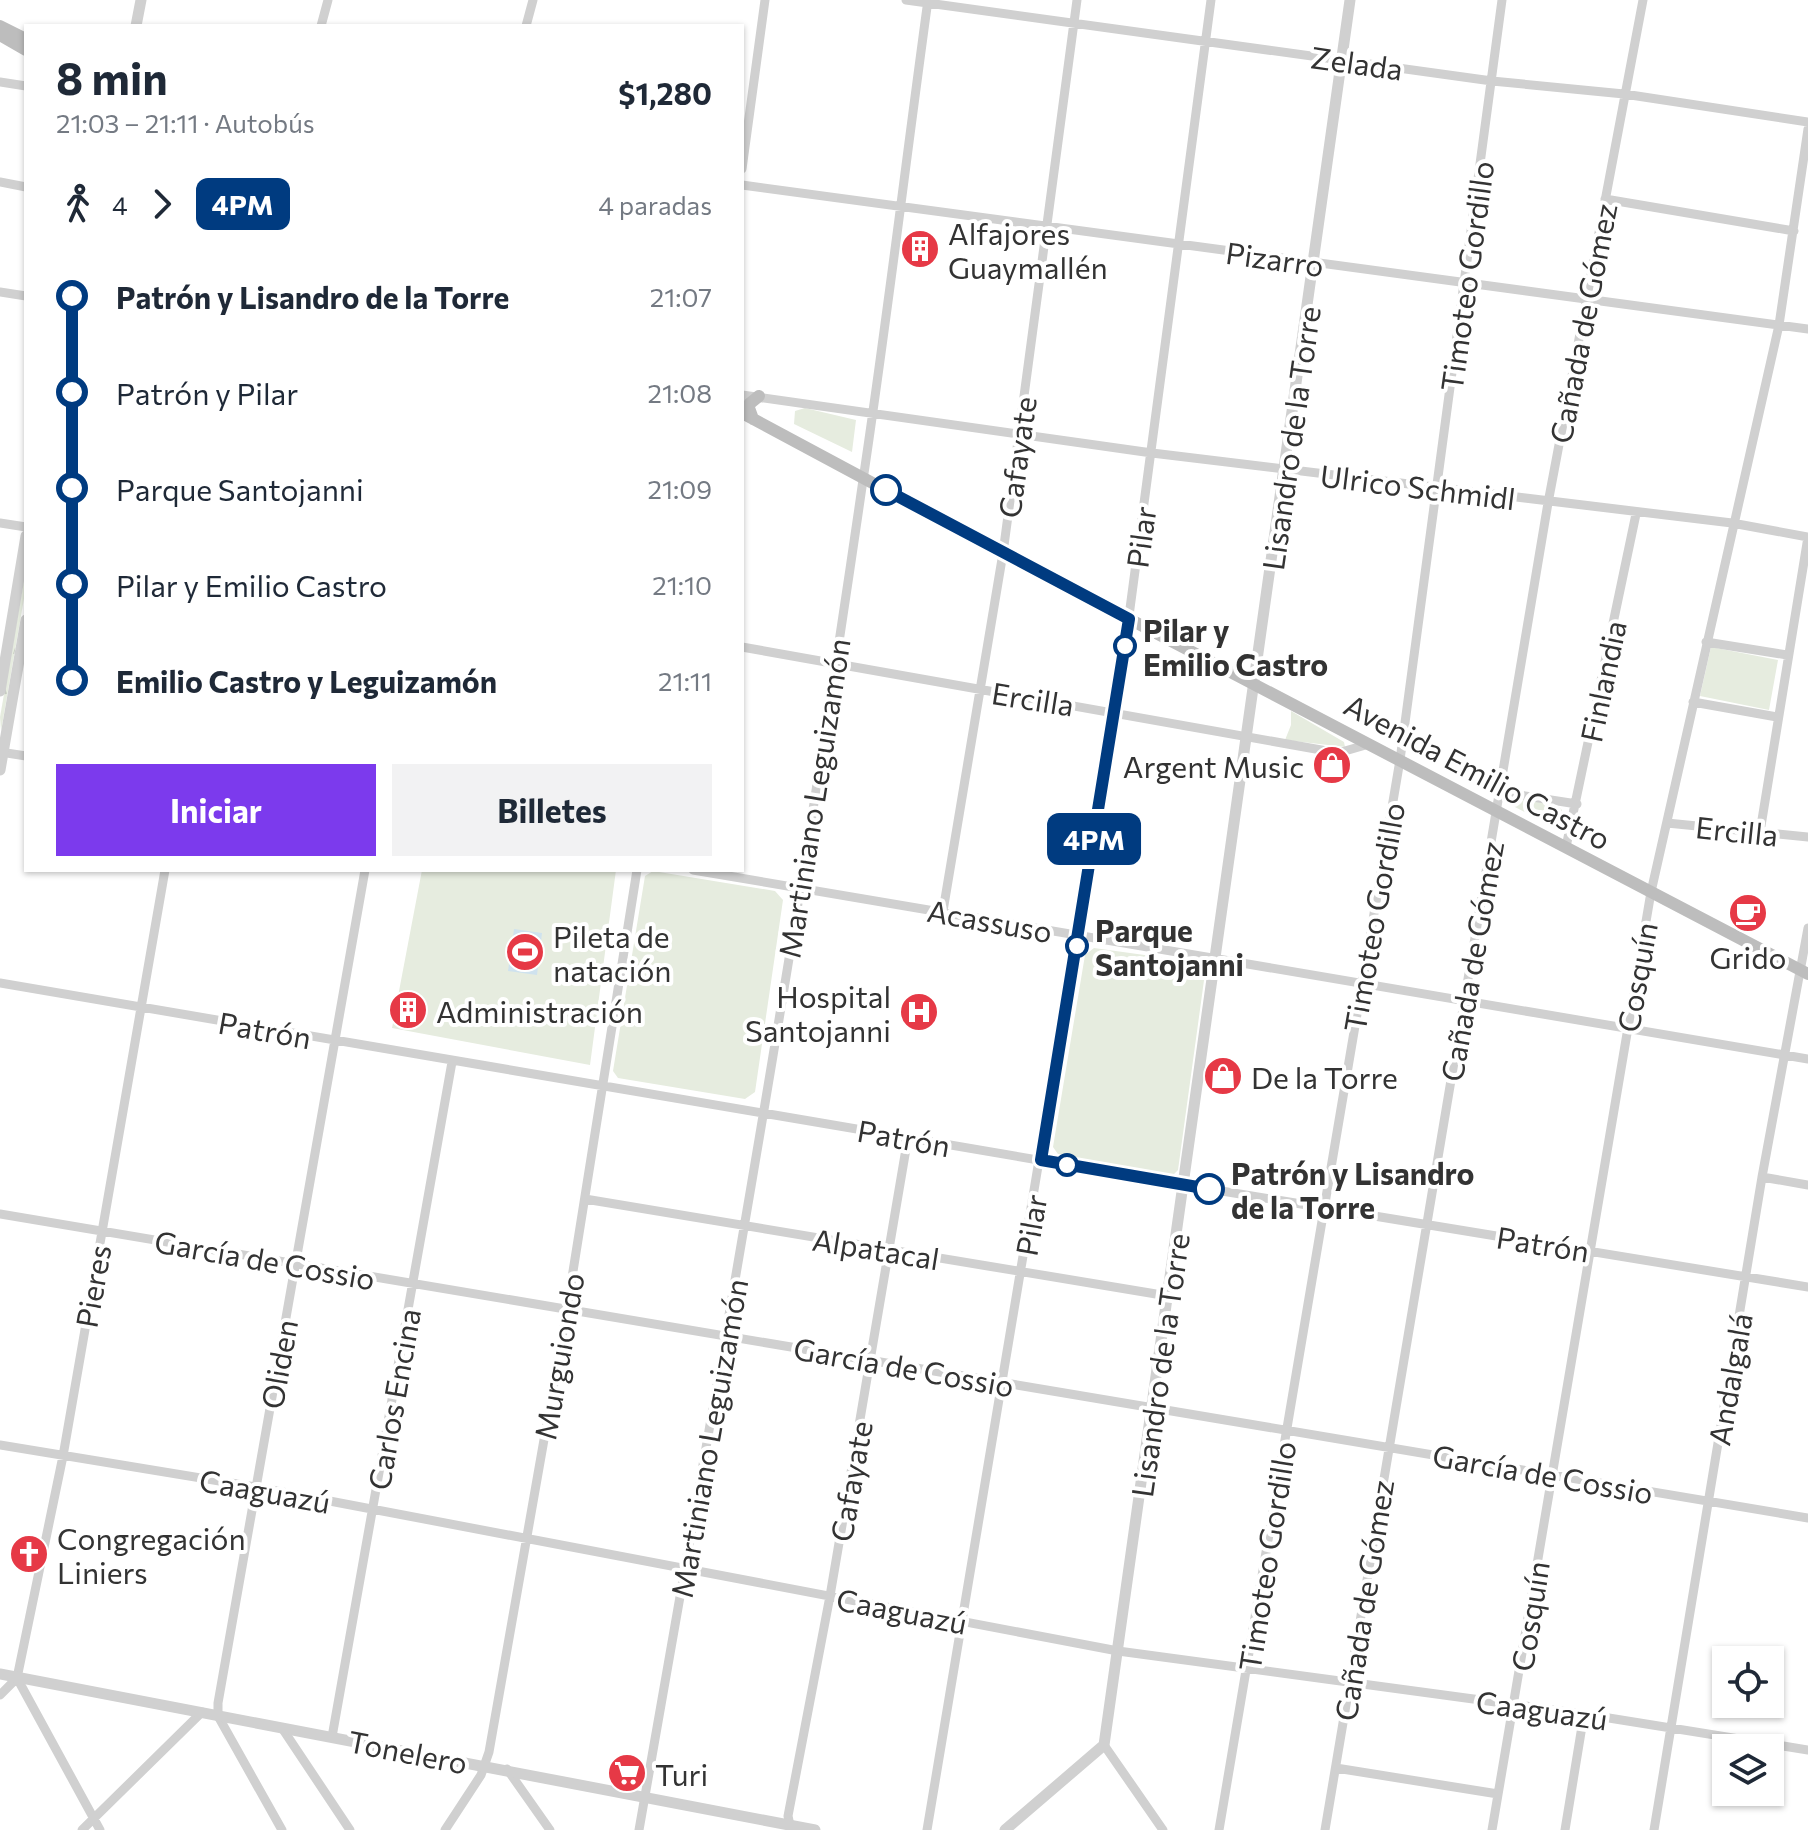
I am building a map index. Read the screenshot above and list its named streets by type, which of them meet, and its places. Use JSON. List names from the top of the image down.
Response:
{
  "streets": {
    "main road": ["Avenida Emilio Castro"],
    "street": [
      "Zelada",
      "Pizarro",
      "Timoteo Gordillo",
      "Cañada de Gómez",
      "Lisandro de la Torre",
      "Cafayate",
      "Ulrico Schmidl",
      "Pilar",
      "Finlandia",
      "Ercilla",
      "Martiniano Leguizamón",
      "Acassuso",
      "Cosquín",
      "Patrón",
      "Alpatacal",
      "García de Cossio",
      "Pieres",
      "Murguiondo",
      "Oliden",
      "Andalgalá",
      "Carlos Encina",
      "Caaguazú",
      "Tonelero"
    ]
  },
  "crossings": [
    ["Zelada", "Timoteo Gordillo"],
    ["Zelada", "Cañada de Gómez"],
    ["Zelada", "Lisandro de la Torre"],
    ["Zelada", "Cafayate"],
    ["Zelada", "Pilar"],
    ["Zelada", "Martiniano Leguizamón"],
    ["Pizarro", "Timoteo Gordillo"],
    ["Pizarro", "Cañada de Gómez"],
    ["Pizarro", "Lisandro de la Torre"],
    ["Pizarro", "Cafayate"],
    ["Pizarro", "Pilar"],
    ["Pizarro", "Martiniano Leguizamón"],
    ["Pizarro", "Cosquín"],
    ["Timoteo Gordillo", "Ulrico Schmidl"],
    ["Timoteo Gordillo", "Avenida Emilio Castro"],
    ["Timoteo Gordillo", "Acassuso"],
    ["Timoteo Gordillo", "Patrón"],
    ["Timoteo Gordillo", "García de Cossio"],
    ["Timoteo Gordillo", "Caaguazú"],
    ["Cañada de Gómez", "Ulrico Schmidl"],
    ["Cañada de Gómez", "Avenida Emilio Castro"],
    ["Cañada de Gómez", "Acassuso"],
    ["Cañada de Gómez", "Patrón"],
    ["Cañada de Gómez", "García de Cossio"],
    ["Cañada de Gómez", "Caaguazú"],
    ["Lisandro de la Torre", "Ulrico Schmidl"],
    ["Lisandro de la Torre", "Ercilla"],
    ["Lisandro de la Torre", "Avenida Emilio Castro"],
    ["Lisandro de la Torre", "Acassuso"],
    ["Lisandro de la Torre", "Patrón"],
    ["Lisandro de la Torre", "Alpatacal"],
    ["Lisandro de la Torre", "García de Cossio"],
    ["Lisandro de la Torre", "Caaguazú"],
    ["Cafayate", "Ulrico Schmidl"],
    ["Cafayate", "Ercilla"],
    ["Cafayate", "Avenida Emilio Castro"],
    ["Cafayate", "Acassuso"],
    ["Cafayate", "Patrón"],
    ["Cafayate", "Alpatacal"],
    ["Cafayate", "García de Cossio"],
    ["Cafayate", "Caaguazú"],
    ["Cafayate", "Tonelero"],
    ["Ulrico Schmidl", "Pilar"],
    ["Ulrico Schmidl", "Finlandia"],
    ["Ulrico Schmidl", "Martiniano Leguizamón"],
    ["Ulrico Schmidl", "Cosquín"],
    ["Pilar", "Ercilla"],
    ["Pilar", "Avenida Emilio Castro"],
    ["Pilar", "Acassuso"],
    ["Pilar", "Patrón"],
    ["Pilar", "Alpatacal"],
    ["Pilar", "García de Cossio"],
    ["Pilar", "Caaguazú"],
    ["Finlandia", "Avenida Emilio Castro"],
    ["Ercilla", "Avenida Emilio Castro"],
    ["Ercilla", "Martiniano Leguizamón"],
    ["Ercilla", "Cosquín"],
    ["Avenida Emilio Castro", "Martiniano Leguizamón"],
    ["Avenida Emilio Castro", "Cosquín"],
    ["Avenida Emilio Castro", "Andalgalá"],
    ["Martiniano Leguizamón", "Acassuso"],
    ["Martiniano Leguizamón", "Patrón"],
    ["Martiniano Leguizamón", "Alpatacal"],
    ["Martiniano Leguizamón", "García de Cossio"],
    ["Martiniano Leguizamón", "Caaguazú"],
    ["Martiniano Leguizamón", "Tonelero"],
    ["Acassuso", "Cosquín"],
    ["Acassuso", "Andalgalá"],
    ["Cosquín", "Patrón"],
    ["Cosquín", "García de Cossio"],
    ["Cosquín", "Caaguazú"],
    ["Patrón", "Pieres"],
    ["Patrón", "Murguiondo"],
    ["Patrón", "Oliden"],
    ["Patrón", "Andalgalá"],
    ["Patrón", "Carlos Encina"],
    ["Alpatacal", "Murguiondo"],
    ["García de Cossio", "Pieres"],
    ["García de Cossio", "Murguiondo"],
    ["García de Cossio", "Oliden"],
    ["García de Cossio", "Andalgalá"],
    ["García de Cossio", "Carlos Encina"],
    ["Pieres", "Caaguazú"],
    ["Pieres", "Tonelero"],
    ["Murguiondo", "Caaguazú"],
    ["Murguiondo", "Tonelero"],
    ["Oliden", "Caaguazú"],
    ["Oliden", "Tonelero"],
    ["Andalgalá", "Caaguazú"],
    ["Carlos Encina", "Caaguazú"],
    ["Carlos Encina", "Tonelero"]
  ],
  "places": {
    "building": ["Alfajores Guaymallén", "Administración"],
    "other": ["Pilar y Emilio Castro", "Parque Santojanni", "Patrón y Lisandro de la Torre"],
    "shop": ["Argent Music", "De la Torre"],
    "cafe": ["Grido"],
    "sports": ["Pileta de natación"],
    "hospital": ["Hospital Santojanni"],
    "church": ["Congregación Liniers"],
    "supermarket": ["Turi"]
  },
  "lines": ["bus line 4PM"],
  "page": {
    "on_map": "4PM",
    "heading": ["8 min", "21:03 – 21:11 · Autobús", "$1,280"],
    "legs": ["4", "4PM", "4 paradas"],
    "list": [
      {
        "name": "Patrón y Lisandro de la Torre",
        "value": "21:07"
      },
      {
        "name": "Patrón y Pilar",
        "value": "21:08"
      },
      {
        "name": "Parque Santojanni",
        "value": "21:09"
      },
      {
        "name": "Pilar y Emilio Castro",
        "value": "21:10"
      },
      {
        "name": "Emilio Castro y Leguizamón",
        "value": "21:11"
      }
    ],
    "buttons": ["Iniciar", "Billetes"]
  }
}
